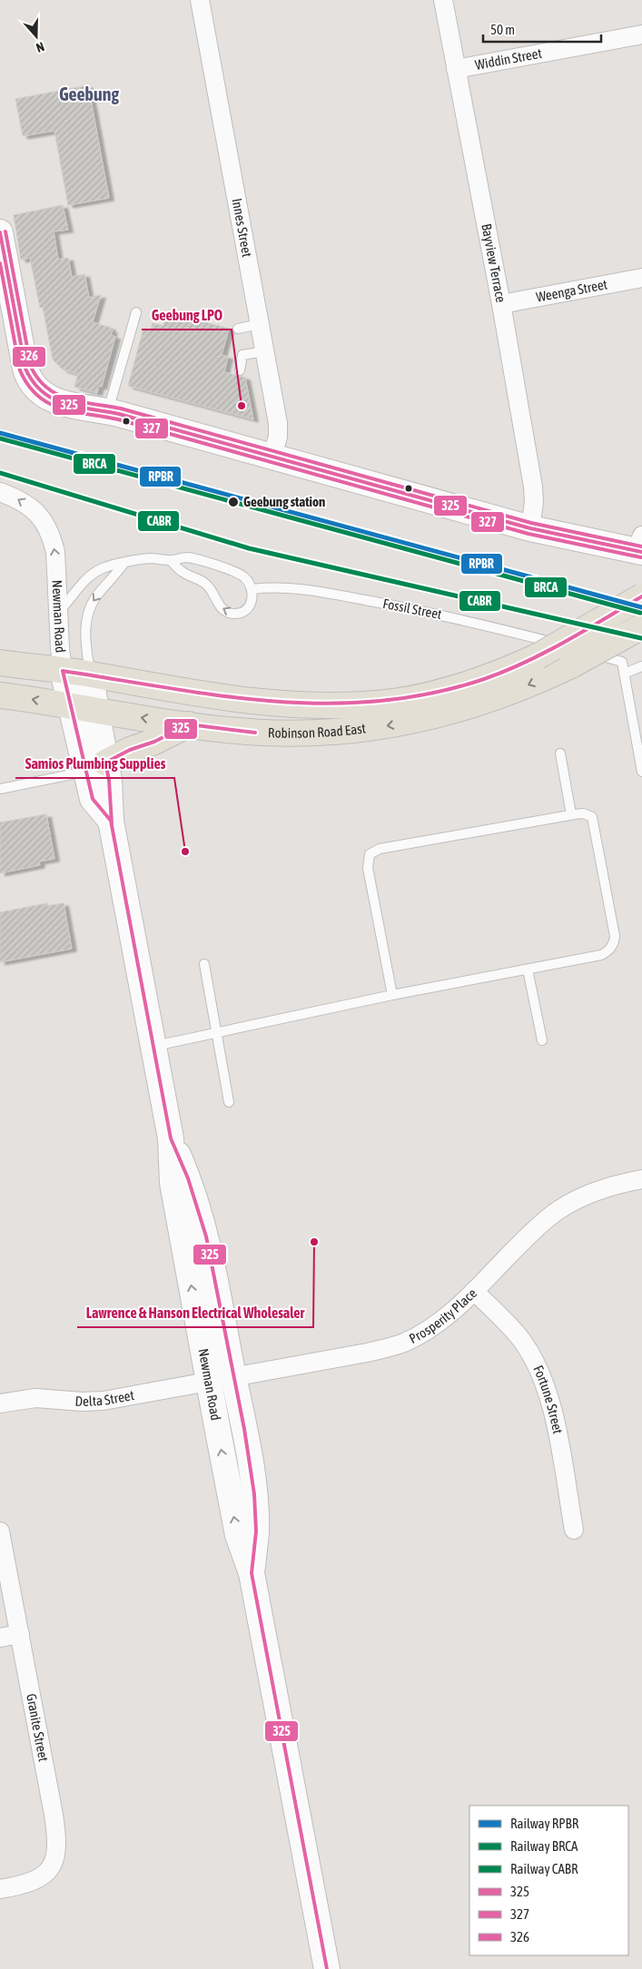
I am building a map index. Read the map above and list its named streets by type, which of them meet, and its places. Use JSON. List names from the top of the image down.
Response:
{
  "streets": {
    "main road": ["Newman Road", "Robinson Road East"],
    "street": [
      "Widdin Street",
      "Innes Street",
      "Bayview Terrace",
      "Weenga Street",
      "Prosperity Place",
      "Delta Street",
      "Fortune Street",
      "Granite Street"
    ],
    "lane": ["Fossil Street"]
  },
  "crossings": [
    ["Widdin Street", "Bayview Terrace"],
    ["Bayview Terrace", "Weenga Street"],
    ["Fossil Street", "Robinson Road East"],
    ["Newman Road", "Robinson Road East"],
    ["Newman Road", "Prosperity Place"],
    ["Newman Road", "Delta Street"],
    ["Prosperity Place", "Delta Street"],
    ["Prosperity Place", "Fortune Street"]
  ],
  "districts": ["Geebung"],
  "places": [
    "Geebung LPO",
    "Geebung station",
    "Samios Plumbing Supplies",
    "Lawrence & Hanson Electrical Wholesaler"
  ],
  "lines": [
    "transit line 326",
    "transit line 325",
    "transit line 327",
    "rail line RPBR",
    "rail line BRCA",
    "rail line CABR"
  ],
  "legend": [
    "Railway RPBR",
    "Railway BRCA",
    "Railway CABR",
    "325",
    "327",
    "326"
  ],
  "scale_bar": "50 m",
  "north": "bottom"
}
